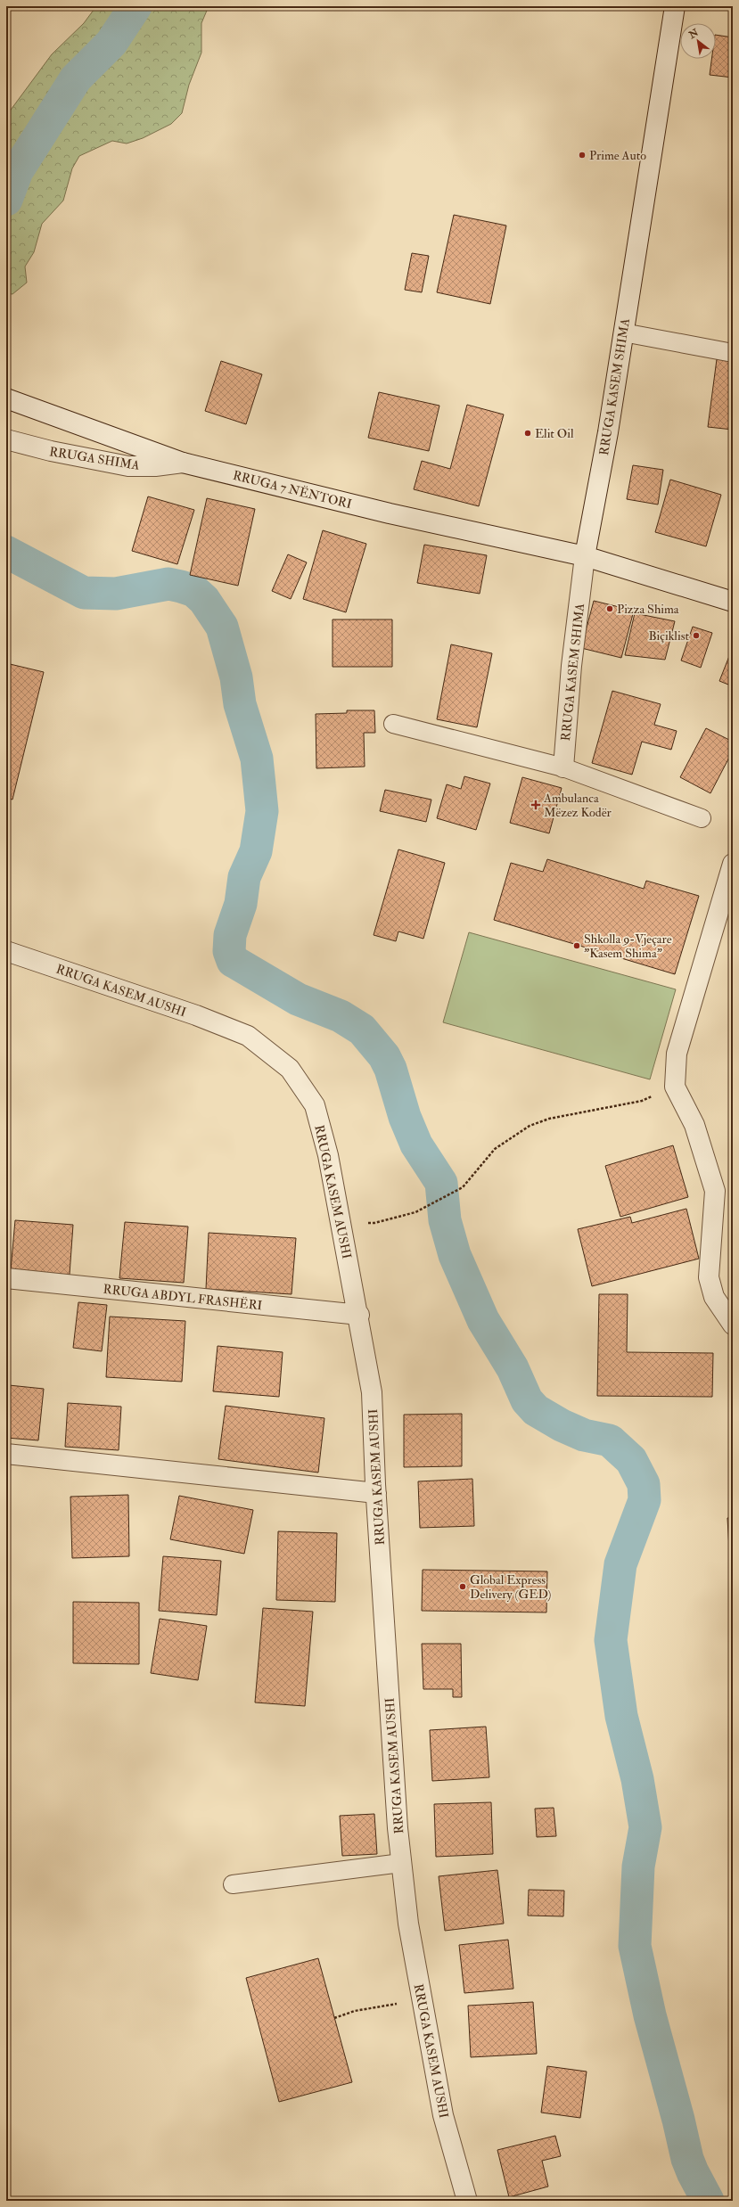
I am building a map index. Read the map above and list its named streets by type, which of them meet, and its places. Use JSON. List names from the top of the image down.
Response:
{
  "streets": {
    "street": [
      "RRUGA KASEM SHIMA",
      "RRUGA SHIMA",
      "RRUGA 7 NËNTORI",
      "RRUGA KASEM AUSHI",
      "RRUGA ABDYL FRASHËRI"
    ]
  },
  "crossings": [
    ["RRUGA KASEM SHIMA", "RRUGA 7 NËNTORI"],
    ["RRUGA SHIMA", "RRUGA 7 NËNTORI"],
    ["RRUGA KASEM AUSHI", "RRUGA ABDYL FRASHËRI"]
  ],
  "places": {
    "other": [
      "Prime Auto",
      "Elit Oil",
      "Pizza Shima",
      "Biçiklist",
      "Shkolla 9-Vjeçare \"Kasem Shima\"",
      "Global Express Delivery (GED)"
    ],
    "health": ["Ambulanca Mëzez Kodër"]
  },
  "north": "top left"
}
